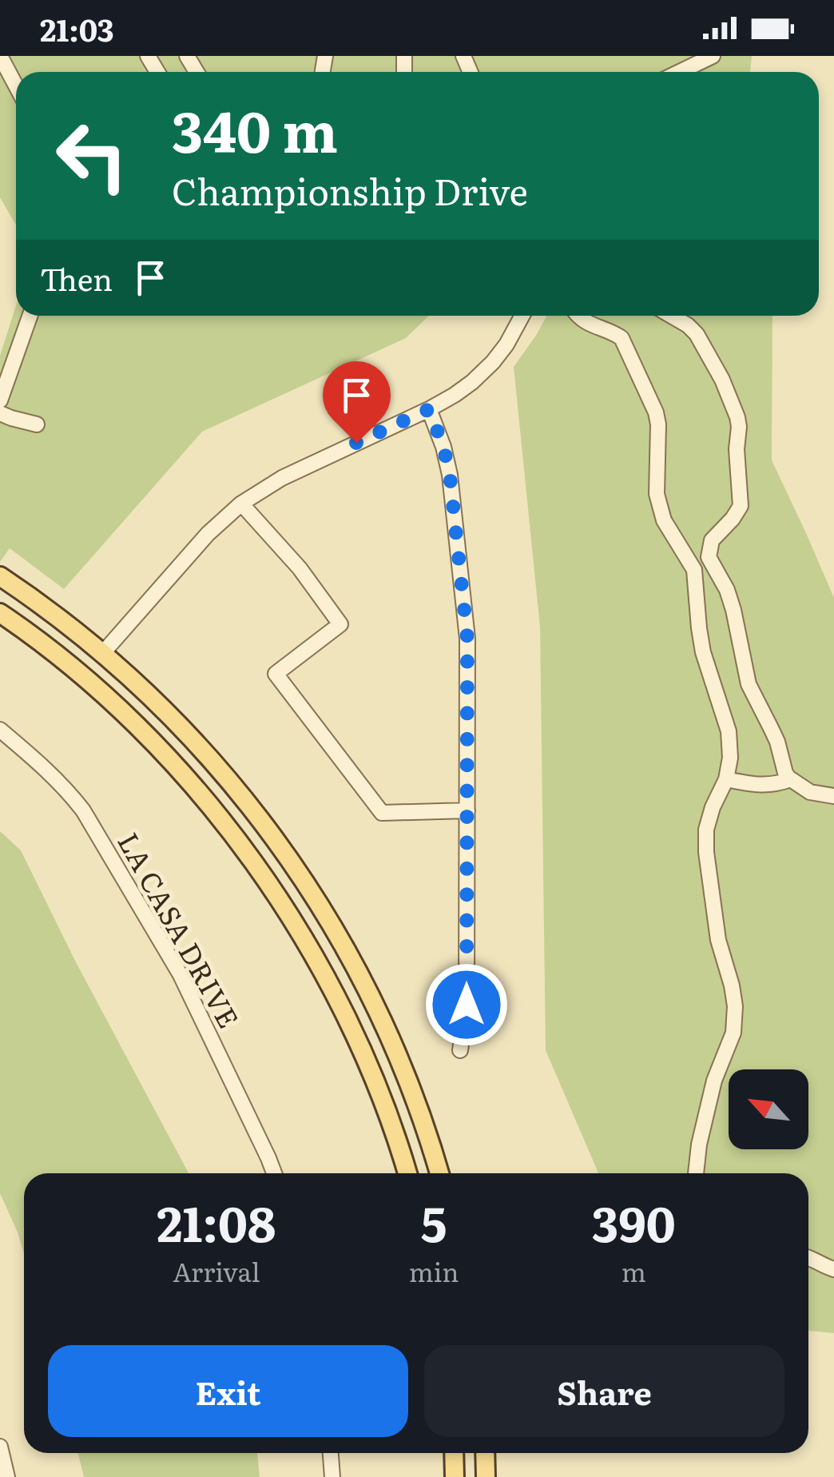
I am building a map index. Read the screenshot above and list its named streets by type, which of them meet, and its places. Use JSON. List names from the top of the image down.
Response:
{
  "streets": {
    "street": ["LA CASA DRIVE"]
  },
  "north": "top left",
  "page": {
    "status": "21:03",
    "turn": ["340 m", "Championship Drive"],
    "then": "Then",
    "eta": [
      "21:08",
      "Arrival",
      "5",
      "min",
      "390",
      "m"
    ],
    "buttons": ["Exit", "Share"]
  }
}
